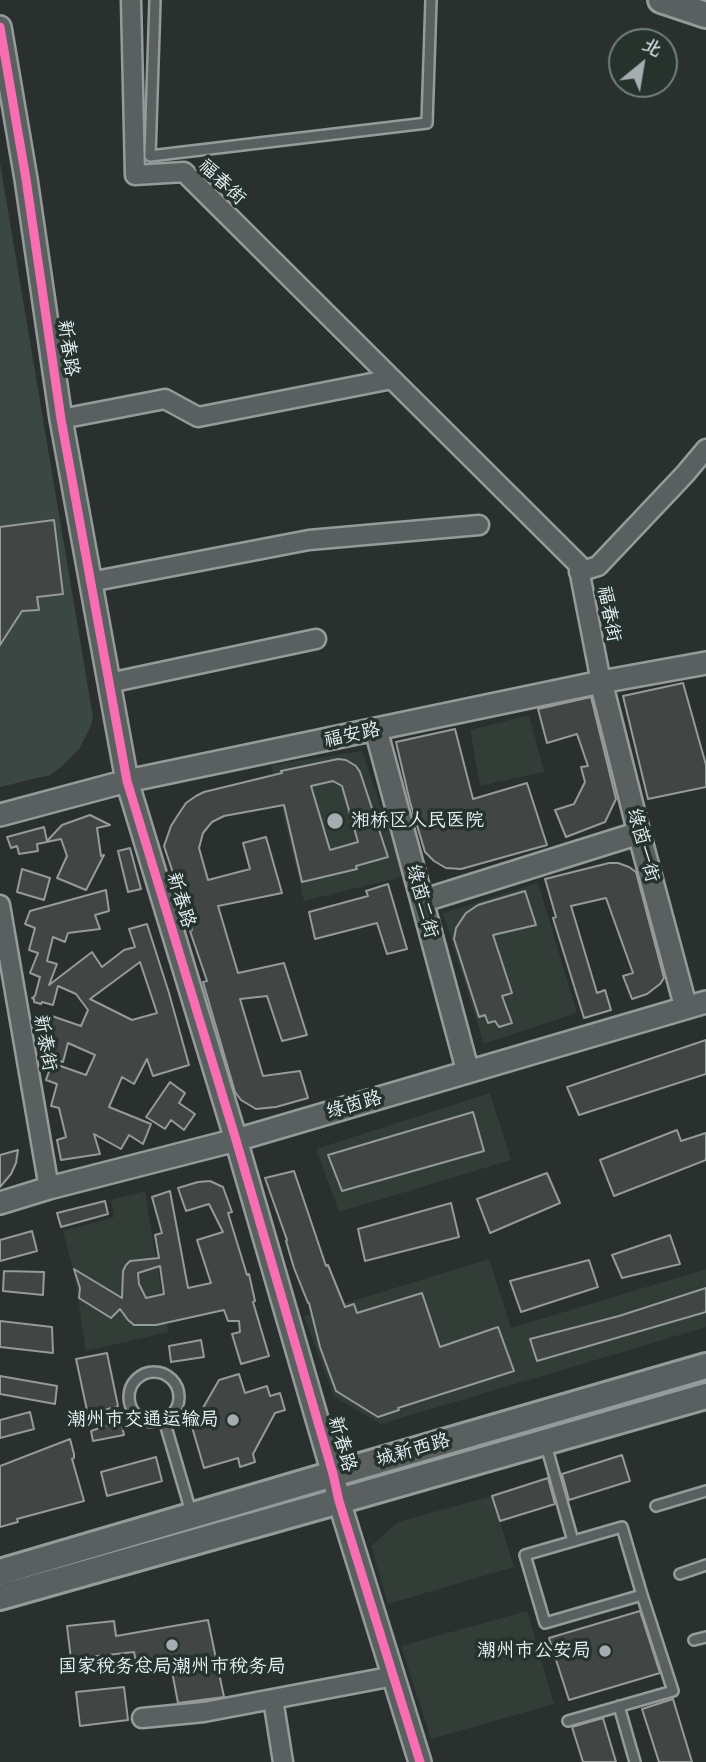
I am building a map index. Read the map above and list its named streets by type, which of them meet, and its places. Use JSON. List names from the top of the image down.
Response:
{
  "streets": {
    "main road": ["城新西路"],
    "street": [
      "福春街",
      "新春路",
      "福安路",
      "绿茵一街",
      "绿茵二街",
      "新泰街",
      "绿茵路"
    ]
  },
  "crossings": [
    ["福春街", "福安路"],
    ["福春街", "绿茵一街"],
    ["新春路", "福安路"],
    ["新春路", "绿茵路"],
    ["新春路", "城新西路"],
    ["福安路", "绿茵一街"],
    ["福安路", "绿茵二街"],
    ["绿茵一街", "绿茵路"],
    ["绿茵二街", "绿茵路"],
    ["新泰街", "绿茵路"]
  ],
  "places": [
    "湘桥区人民医院",
    "潮州市交通运输局",
    "国家税务总局潮州市税务局",
    "潮州市公安局"
  ],
  "north": "top right"
}
